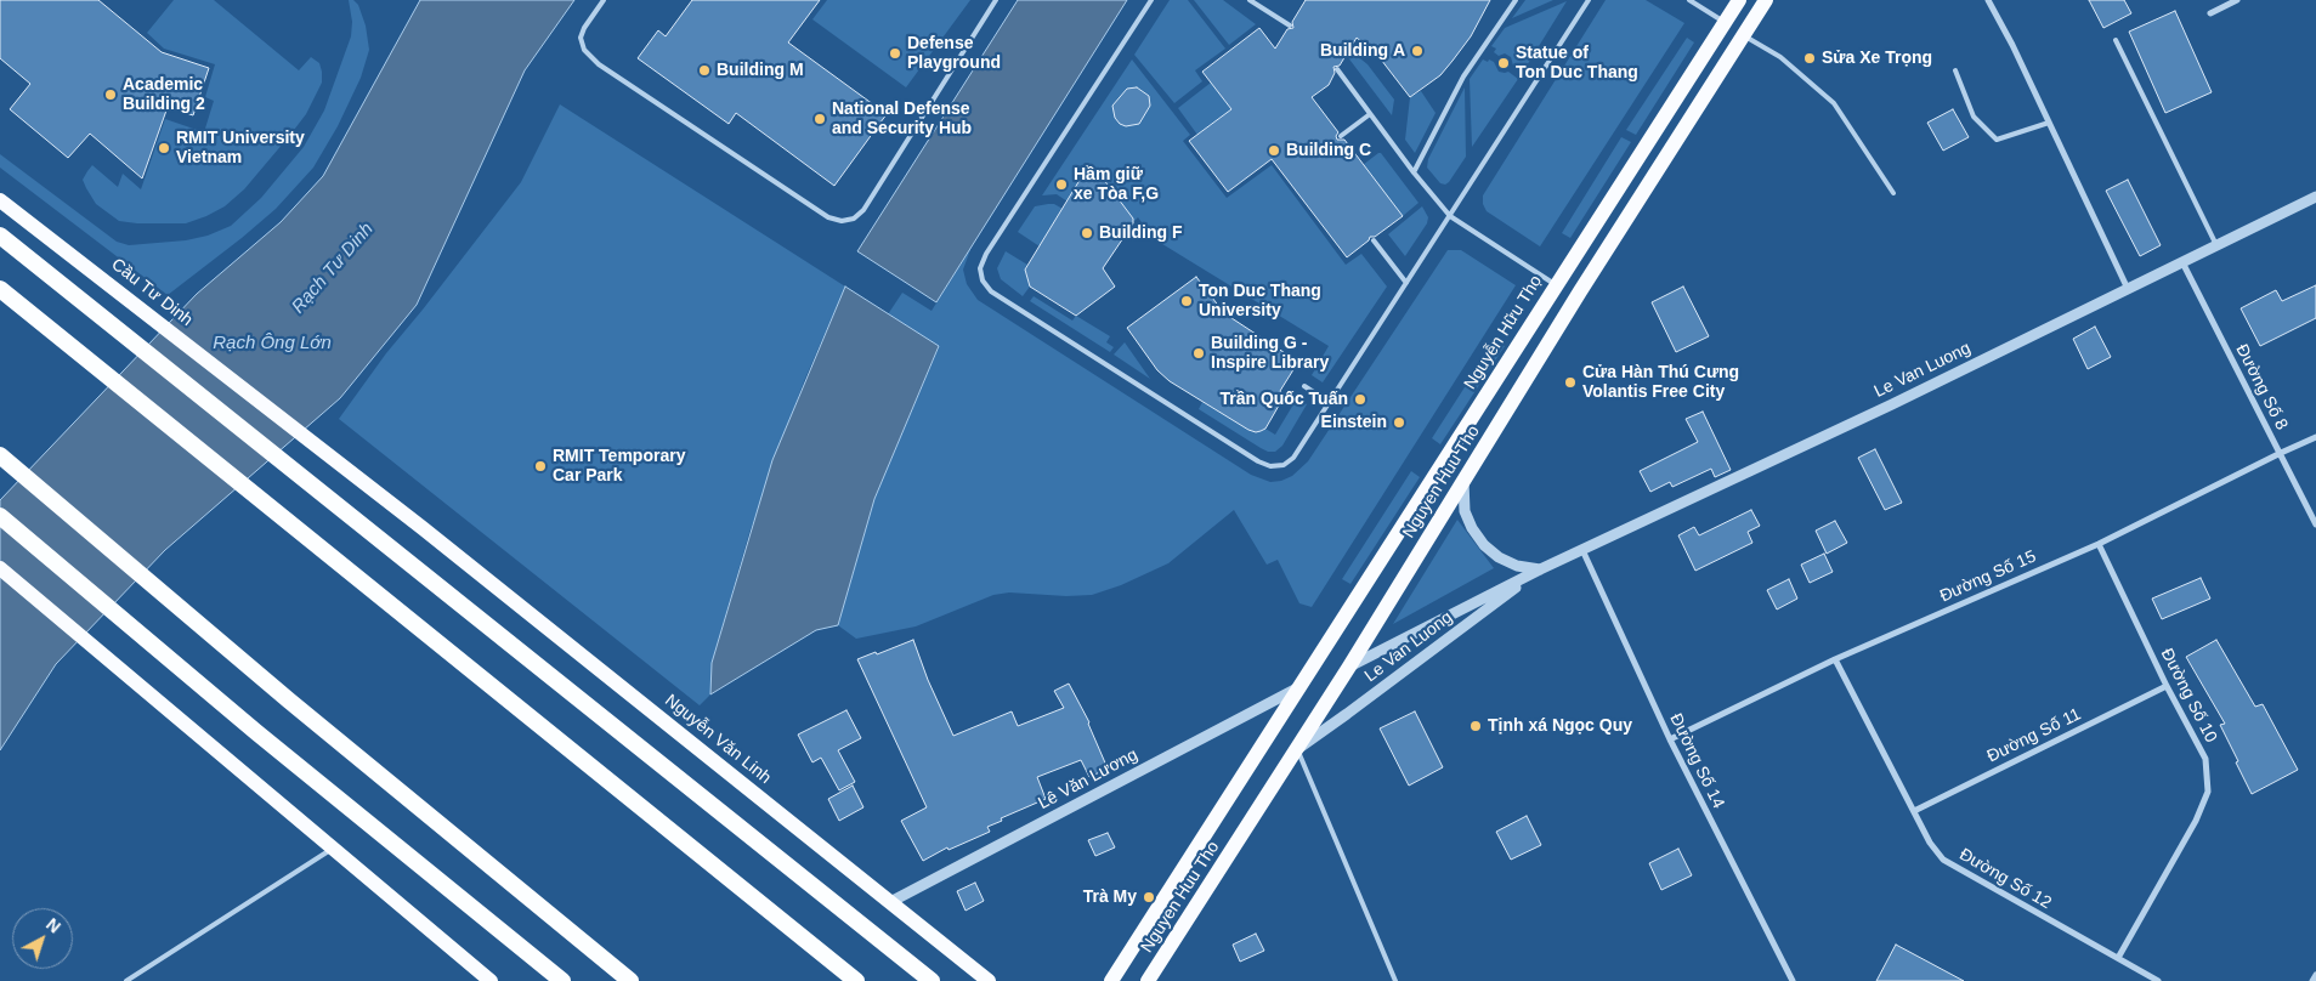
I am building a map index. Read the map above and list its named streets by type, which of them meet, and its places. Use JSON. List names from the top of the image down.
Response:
{
  "streets": {
    "main road": [
      "Cầu Tư Dinh",
      "Nguyễn Hữu Thọ",
      "Nguyen Huu Tho",
      "Nguyễn Văn Linh"
    ],
    "street": [
      "Le Van Luong",
      "Đường Số 8",
      "Đường Số 15",
      "Đường Số 10",
      "Đường Số 11",
      "Đường Số 14",
      "Lê Văn Lương",
      "Đường Số 12"
    ]
  },
  "crossings": [
    ["Cầu Tư Dinh", "Nguyễn Văn Linh"],
    ["Nguyễn Hữu Thọ", "Nguyen Huu Tho"],
    ["Nguyễn Hữu Thọ", "Lê Văn Lương"],
    ["Le Van Luong", "Đường Số 8"],
    ["Le Van Luong", "Nguyen Huu Tho"],
    ["Le Van Luong", "Đường Số 14"],
    ["Đường Số 8", "Đường Số 15"],
    ["Nguyen Huu Tho", "Lê Văn Lương"],
    ["Đường Số 15", "Đường Số 10"],
    ["Đường Số 15", "Đường Số 14"],
    ["Đường Số 15", "Đường Số 12"],
    ["Đường Số 10", "Đường Số 11"],
    ["Đường Số 10", "Đường Số 12"],
    ["Đường Số 11", "Đường Số 12"],
    ["Nguyễn Văn Linh", "Lê Văn Lương"]
  ],
  "water": ["Rạch Tư Dinh", "Rạch Ông Lớn"],
  "places": [
    "Building A",
    "Defense Playground",
    "Sửa Xe Trọng",
    "Statue of Ton Duc Thang",
    "Building M",
    "Academic Building 2",
    "National Defense and Security Hub",
    "RMIT University Vietnam",
    "Building C",
    "Hầm giữ xe Tòa F,G",
    "Building F",
    "Ton Duc Thang University",
    "Building G - Inspire Library",
    "Cửa Hàn Thú Cưng Volantis Free City",
    "Trần Quốc Tuấn",
    "Einstein",
    "RMIT Temporary Car Park",
    "Tịnh xá Ngọc Quy",
    "Trà My"
  ],
  "north": "top right"
}
